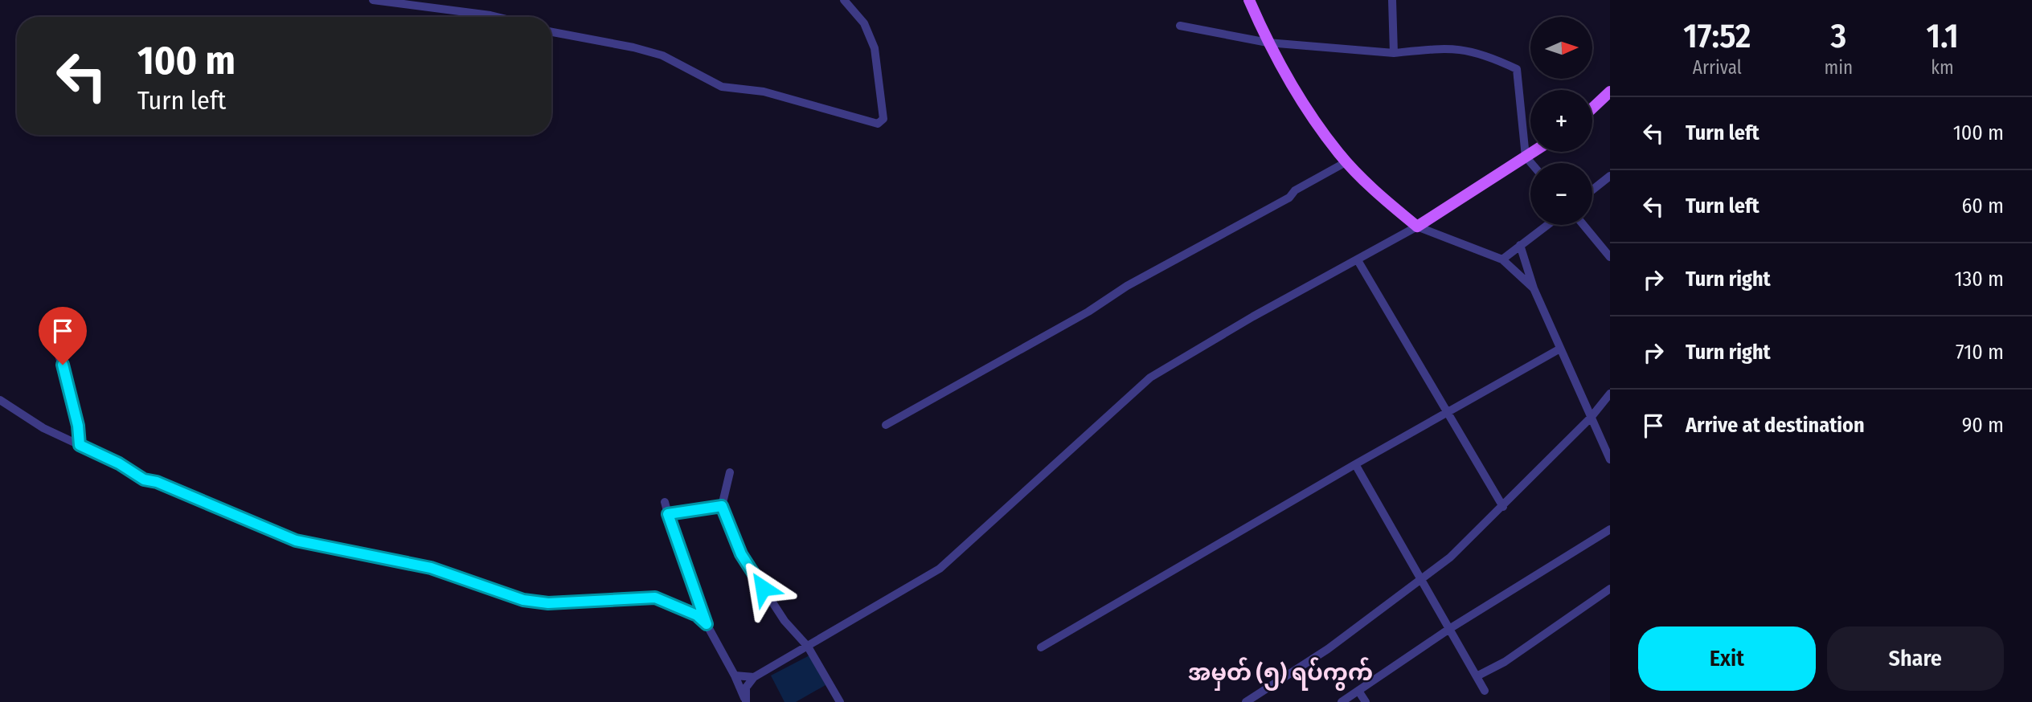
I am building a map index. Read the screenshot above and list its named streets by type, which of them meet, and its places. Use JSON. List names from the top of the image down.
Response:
{
  "districts": ["အမှတ် (၅) ရပ်ကွက်"],
  "north": "right",
  "page": {
    "eta": [
      "17:52",
      "Arrival",
      "3",
      "min",
      "1.1",
      "km"
    ],
    "map_buttons": ["+", "−"],
    "turn": ["100 m", "Turn left"],
    "list": [
      {
        "name": "Turn left",
        "value": "100 m"
      },
      {
        "name": "Turn left",
        "value": "60 m"
      },
      {
        "name": "Turn right",
        "value": "130 m"
      },
      {
        "name": "Turn right",
        "value": "710 m"
      },
      {
        "name": "Arrive at destination",
        "value": "90 m"
      }
    ],
    "buttons": ["Exit", "Share"]
  }
}
